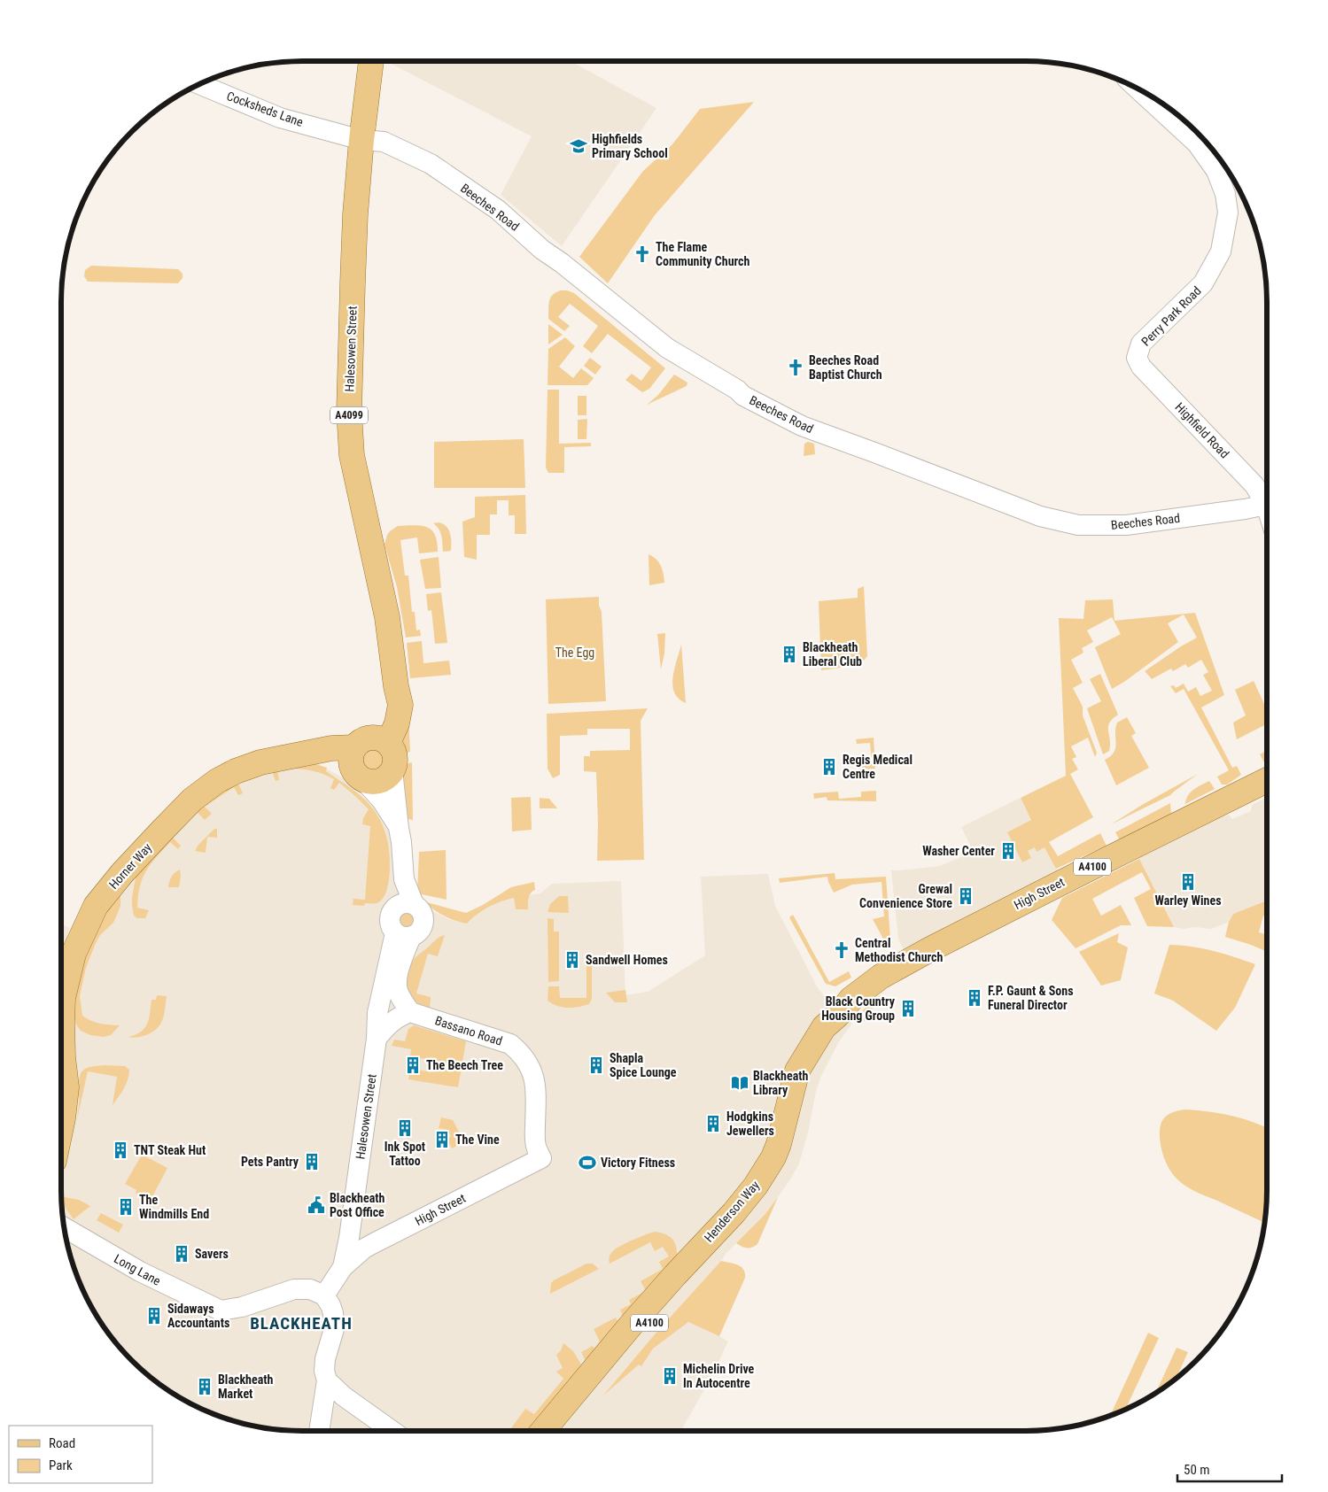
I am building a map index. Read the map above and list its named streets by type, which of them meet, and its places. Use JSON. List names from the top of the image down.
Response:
{
  "streets": {
    "main road": [
      "Halesowen Street",
      "A4099",
      "Horner Way",
      "A4100",
      "High Street",
      "Henderson Way"
    ],
    "street": [
      "Cocksheds Lane",
      "Beeches Road",
      "Perry Park Road",
      "Highfield Road",
      "Bassano Road",
      "Long Lane"
    ]
  },
  "crossings": [
    ["Cocksheds Lane", "Beeches Road"],
    ["Cocksheds Lane", "Halesowen Street"],
    ["Cocksheds Lane", "A4099"],
    ["Beeches Road", "Halesowen Street"],
    ["Beeches Road", "A4099"],
    ["Perry Park Road", "Highfield Road"],
    ["Halesowen Street", "A4099"],
    ["Halesowen Street", "Horner Way"],
    ["Halesowen Street", "High Street"],
    ["Halesowen Street", "Long Lane"],
    ["High Street", "Bassano Road"],
    ["High Street", "Henderson Way"]
  ],
  "districts": ["BLACKHEATH"],
  "parks": ["The Egg"],
  "places": {
    "school or university": ["Highfields Primary School"],
    "church": ["The Flame Community Church", "Beeches Road Baptist Church", "Central Methodist Church"],
    "building": [
      "Blackheath Liberal Club",
      "Regis Medical Centre",
      "Washer Center",
      "Warley Wines",
      "Grewal Convenience Store",
      "Sandwell Homes",
      "F.P. Gaunt & Sons Funeral Director",
      "Black Country Housing Group",
      "The Beech Tree",
      "Shapla Spice Lounge",
      "Hodgkins Jewellers",
      "Ink Spot Tattoo",
      "The Vine",
      "TNT Steak Hut",
      "Pets Pantry",
      "The Windmills End",
      "Savers",
      "Sidaways Accountants",
      "Michelin Drive In Autocentre",
      "Blackheath Market"
    ],
    "library": ["Blackheath Library"],
    "sports": ["Victory Fitness"],
    "public building": ["Blackheath Post Office"]
  },
  "legend": ["Road", "Park"],
  "scale_bar": "50 m"
}
